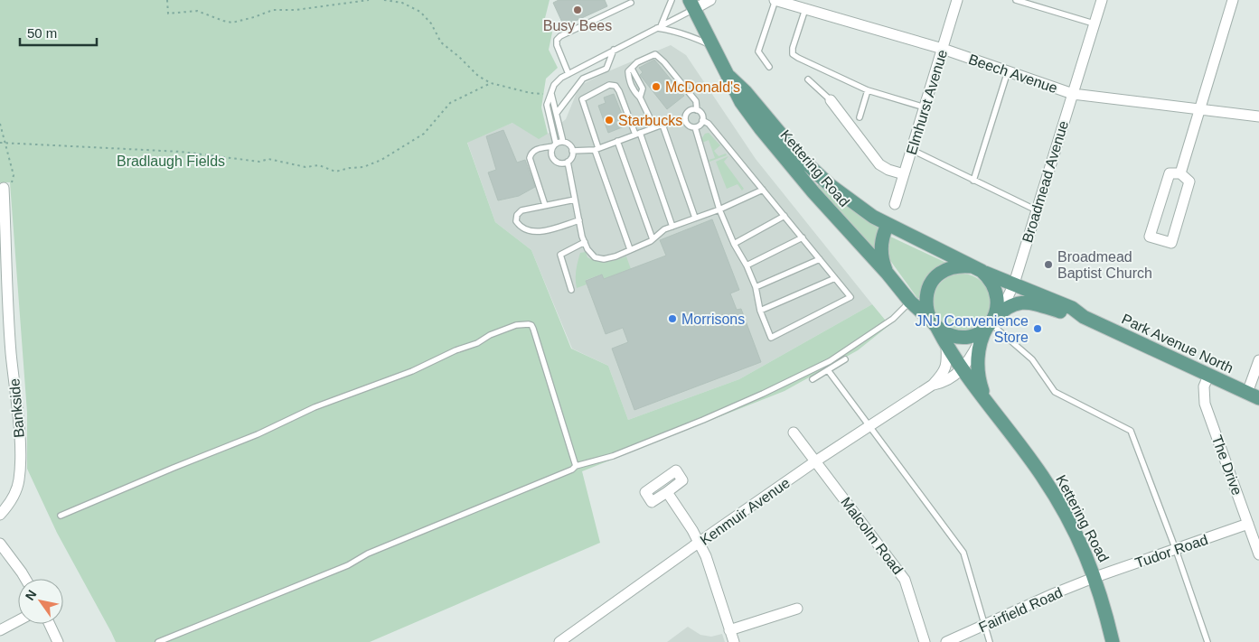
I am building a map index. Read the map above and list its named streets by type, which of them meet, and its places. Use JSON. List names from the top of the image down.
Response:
{
  "streets": {
    "main road": ["Kettering Road", "Park Avenue North"],
    "street": [
      "Beech Avenue",
      "Elmhurst Avenue",
      "Broadmead Avenue",
      "Bankside",
      "The Drive",
      "Kenmuir Avenue",
      "Malcolm Road",
      "Tudor Road",
      "Fairfield Road"
    ]
  },
  "crossings": [
    ["Beech Avenue", "Elmhurst Avenue"],
    ["Beech Avenue", "Broadmead Avenue"],
    ["Kettering Road", "Broadmead Avenue"],
    ["Kettering Road", "Park Avenue North"],
    ["Kettering Road", "Kenmuir Avenue"],
    ["Kettering Road", "Tudor Road"],
    ["Kettering Road", "Fairfield Road"],
    ["Broadmead Avenue", "Park Avenue North"],
    ["Broadmead Avenue", "Kenmuir Avenue"],
    ["Park Avenue North", "The Drive"],
    ["Park Avenue North", "Kenmuir Avenue"],
    ["The Drive", "Tudor Road"],
    ["Kenmuir Avenue", "Malcolm Road"],
    ["Tudor Road", "Fairfield Road"]
  ],
  "parks": ["Bradlaugh Fields"],
  "places": [
    "Busy Bees",
    "McDonald's",
    "Starbucks",
    "Broadmead Baptist Church",
    "Morrisons",
    "JNJ Convenience Store"
  ],
  "scale_bar": "50 m",
  "north": "top left"
}
